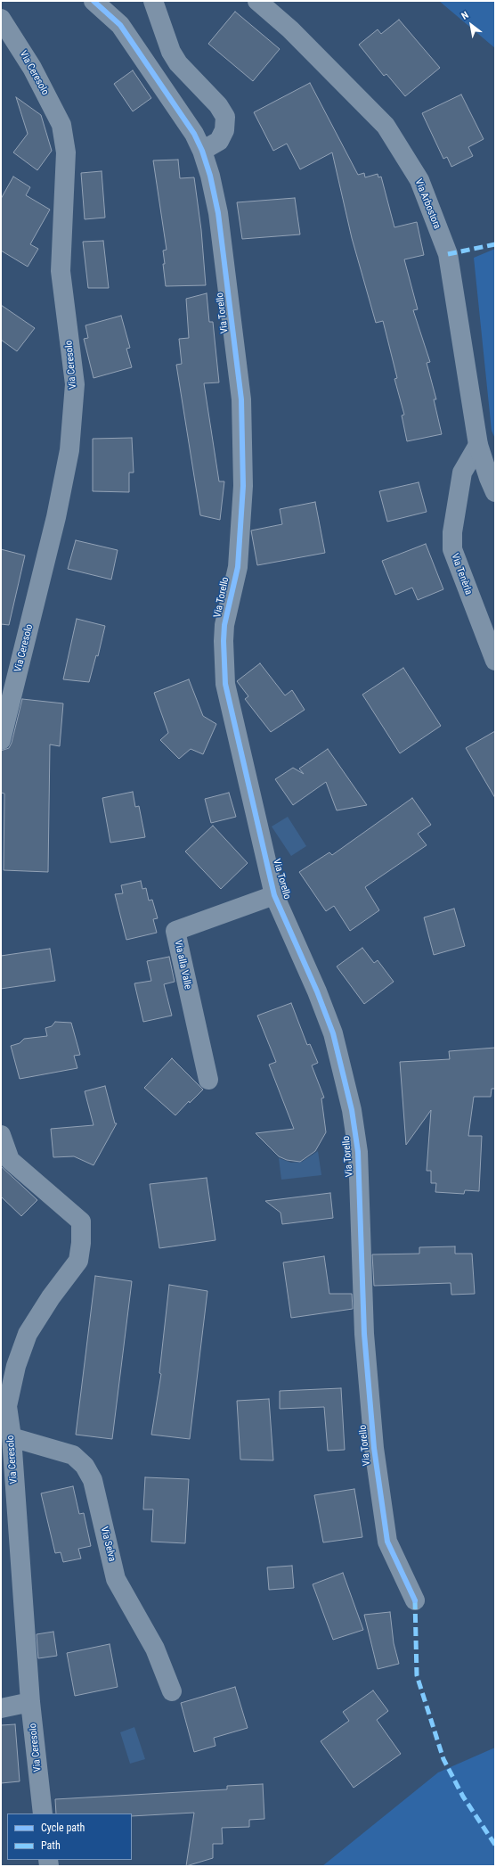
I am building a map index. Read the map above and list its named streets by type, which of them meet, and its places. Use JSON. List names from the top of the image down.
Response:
{
  "streets": {
    "street": [
      "Via Ceresolo",
      "Via Arbostora",
      "Via Torello",
      "Via Tenèrla",
      "Via alla Valle",
      "Via Selva"
    ]
  },
  "crossings": [
    ["Via Ceresolo", "Via Selva"],
    ["Via Arbostora", "Via Tenèrla"],
    ["Via Torello", "Via alla Valle"]
  ],
  "legend": ["Cycle path", "Path"],
  "north": "top left"
}
